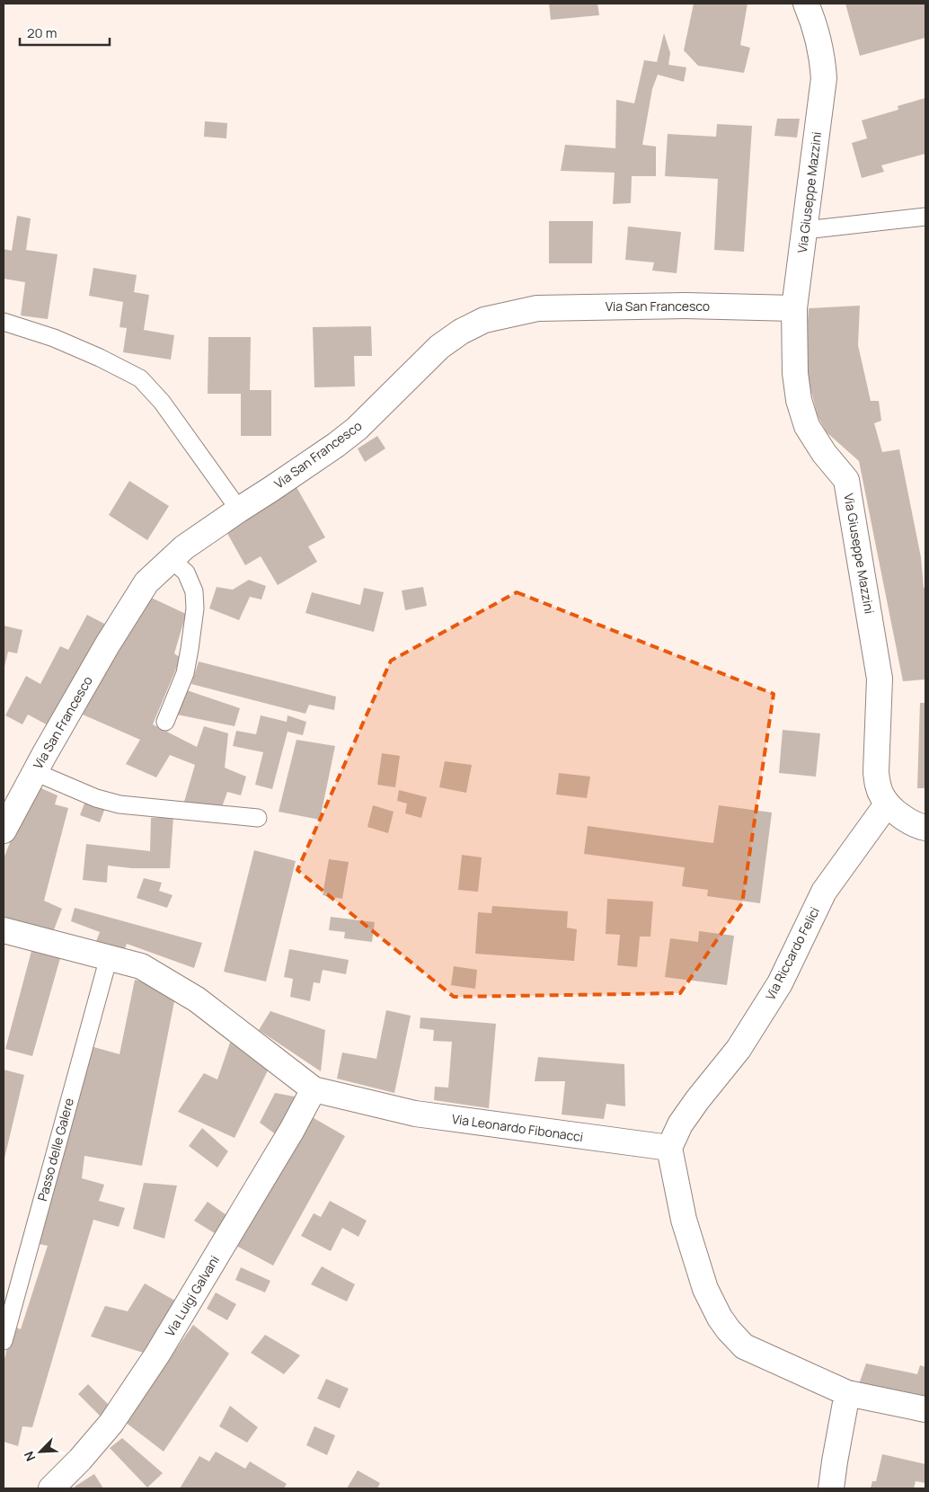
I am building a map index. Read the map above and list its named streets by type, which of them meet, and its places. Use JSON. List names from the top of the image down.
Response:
{
  "streets": {
    "street": [
      "Via Giuseppe Mazzini",
      "Via San Francesco",
      "Via Riccardo Felici",
      "Via Leonardo Fibonacci",
      "Via Luigi Galvani"
    ],
    "lane": ["Passo delle Galere"]
  },
  "crossings": [
    ["Via Giuseppe Mazzini", "Via San Francesco"],
    ["Via Giuseppe Mazzini", "Via Riccardo Felici"],
    ["Via Riccardo Felici", "Via Leonardo Fibonacci"],
    ["Via Leonardo Fibonacci", "Passo delle Galere"],
    ["Via Leonardo Fibonacci", "Via Luigi Galvani"]
  ],
  "scale_bar": "20 m",
  "north": "bottom left"
}
